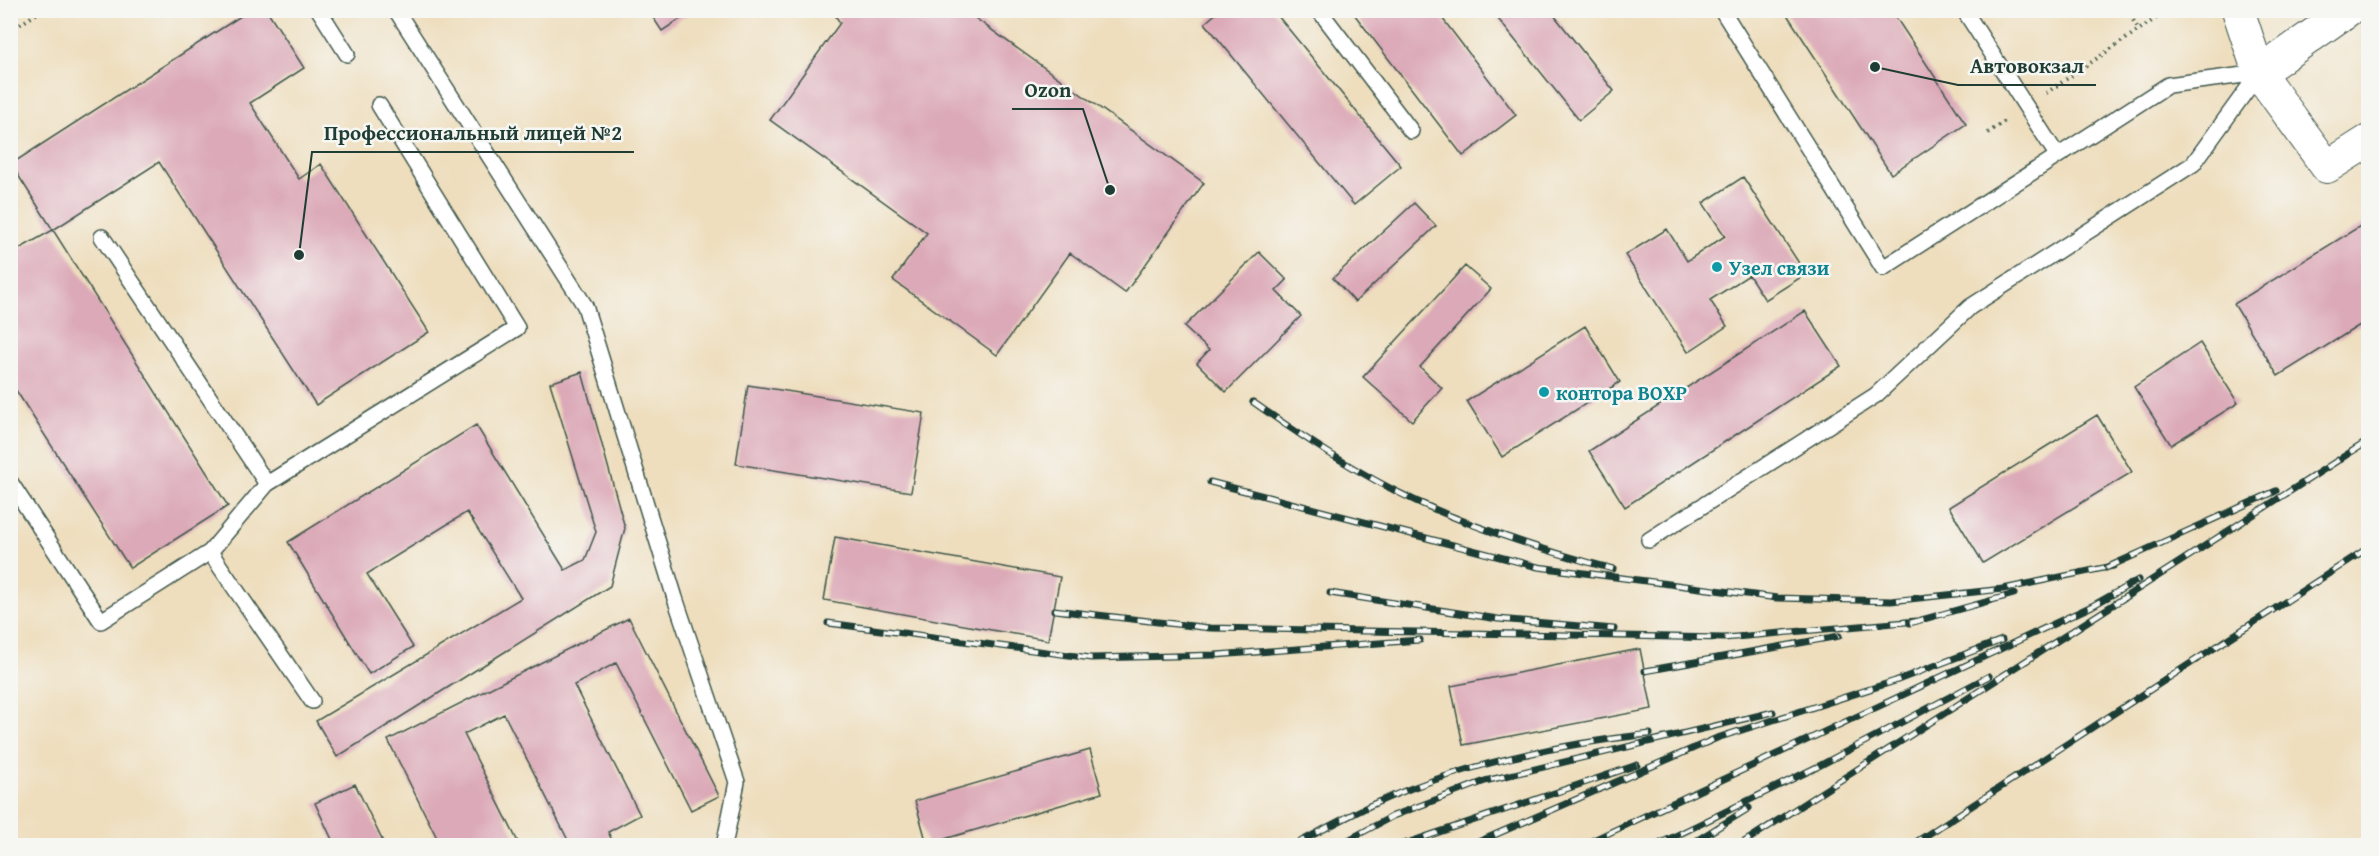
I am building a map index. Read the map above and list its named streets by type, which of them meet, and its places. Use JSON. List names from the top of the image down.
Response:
{
  "places": [
    "Автовокзал",
    "Ozon",
    "Профессиональный лицей №2",
    "Узел связи",
    "контора ВОХР"
  ]
}
